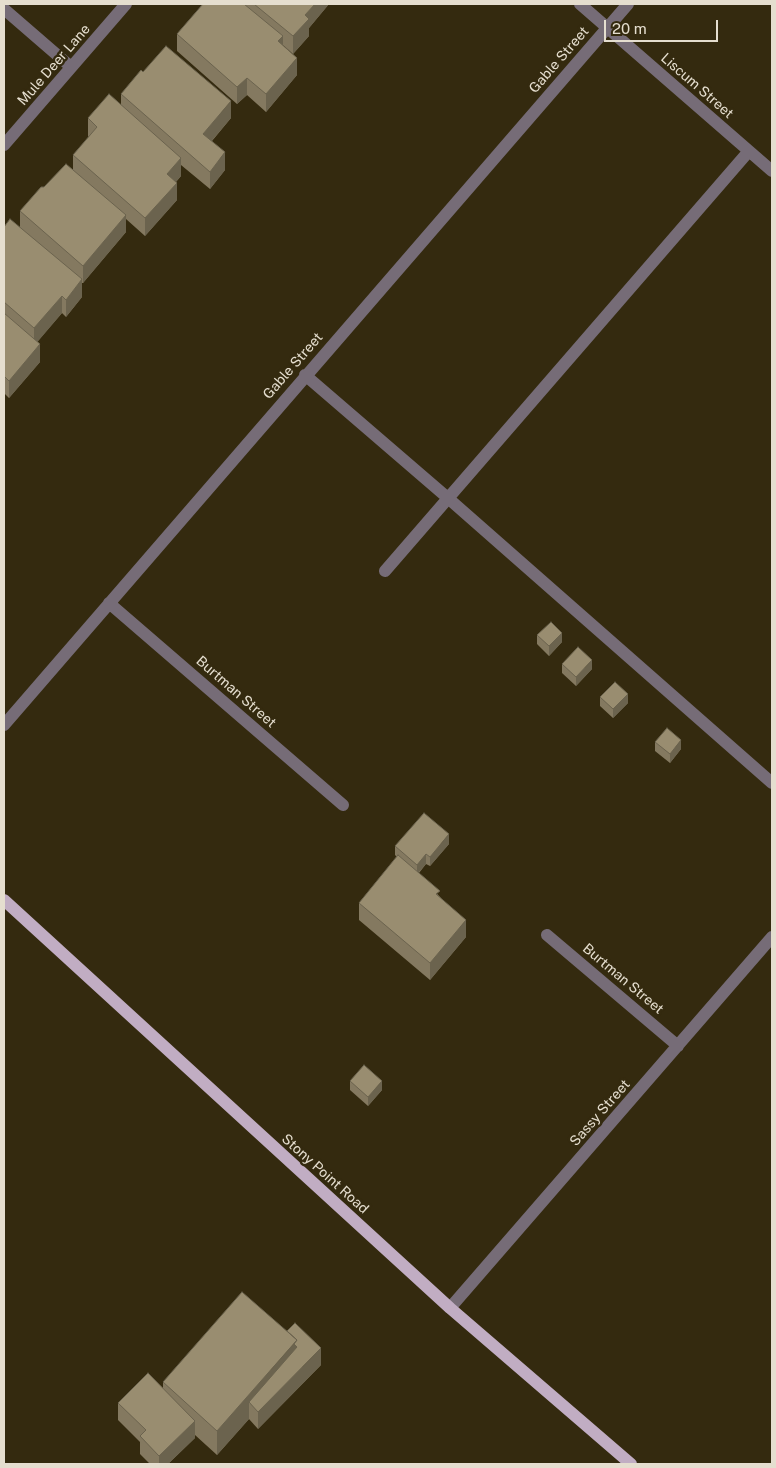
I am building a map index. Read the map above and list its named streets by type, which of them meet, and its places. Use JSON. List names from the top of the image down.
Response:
{
  "streets": {
    "main road": ["Stony Point Road"],
    "street": [
      "Gable Street",
      "Mule Deer Lane",
      "Liscum Street",
      "Burtman Street",
      "Sassy Street"
    ]
  },
  "crossings": [
    ["Gable Street", "Liscum Street"],
    ["Gable Street", "Burtman Street"],
    ["Burtman Street", "Sassy Street"],
    ["Sassy Street", "Stony Point Road"]
  ],
  "scale_bar": "20 m"
}
